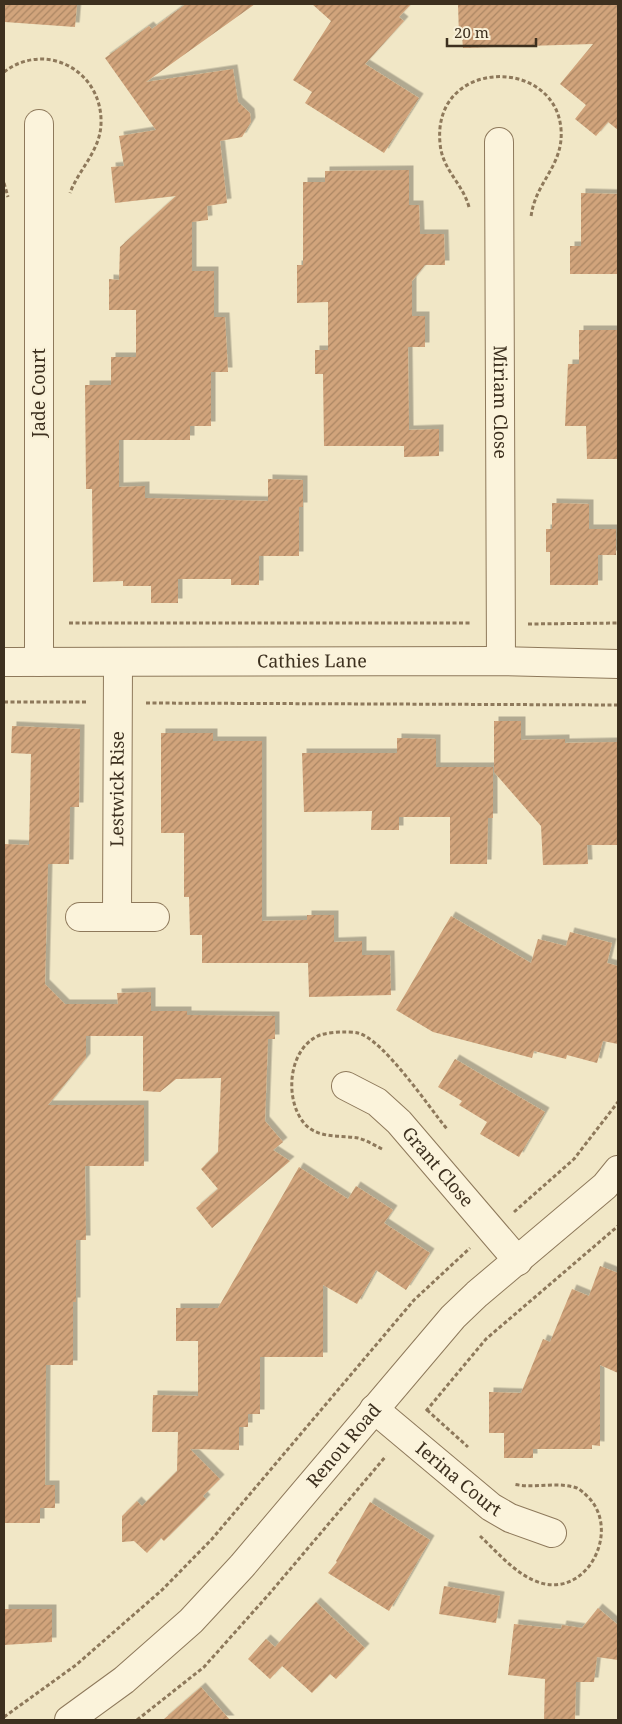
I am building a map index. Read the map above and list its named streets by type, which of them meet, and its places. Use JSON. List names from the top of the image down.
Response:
{
  "streets": {
    "street": [
      "Jade Court",
      "Miriam Close",
      "Cathies Lane",
      "Lestwick Rise",
      "Grant Close",
      "Renou Road",
      "Ierina Court"
    ]
  },
  "crossings": [
    ["Jade Court", "Cathies Lane"],
    ["Miriam Close", "Cathies Lane"],
    ["Cathies Lane", "Lestwick Rise"],
    ["Grant Close", "Renou Road"],
    ["Renou Road", "Ierina Court"]
  ],
  "scale_bar": "20 m"
}
